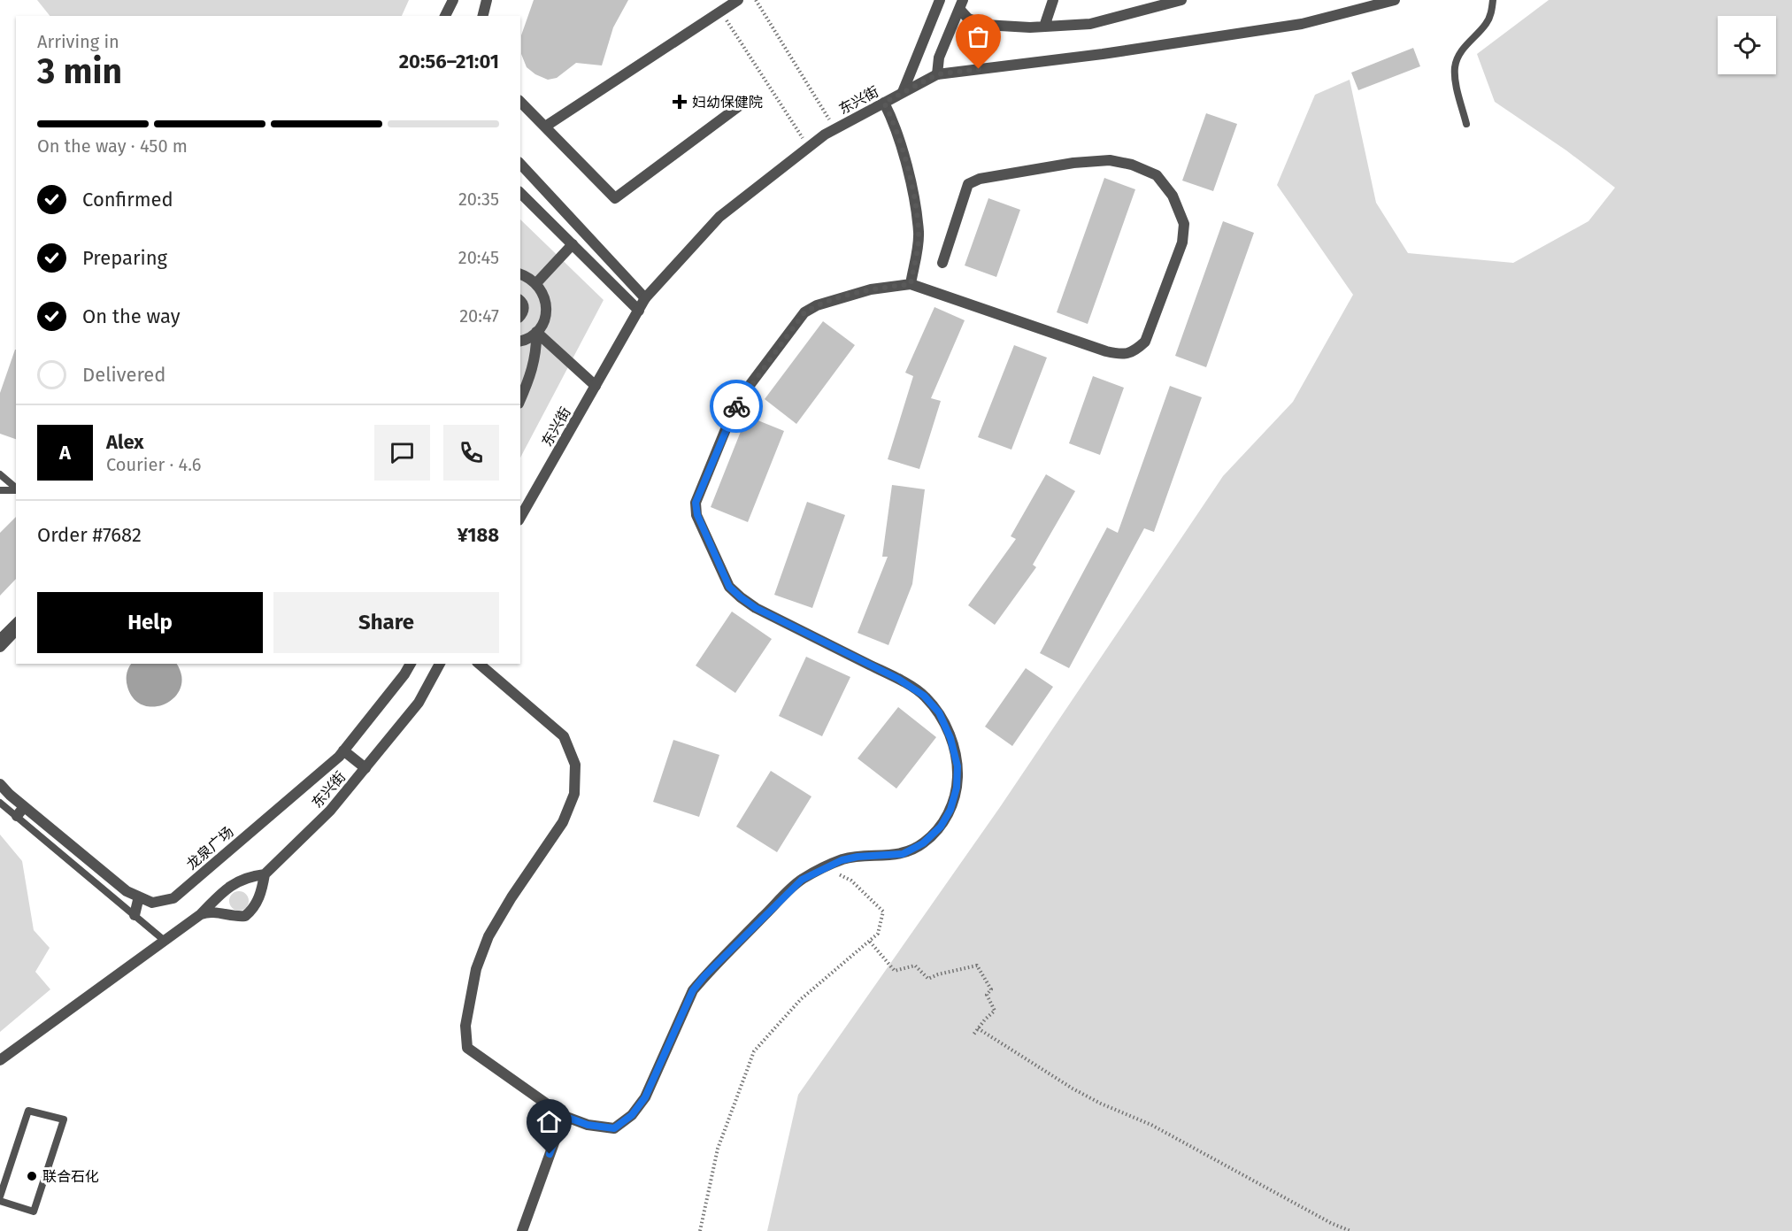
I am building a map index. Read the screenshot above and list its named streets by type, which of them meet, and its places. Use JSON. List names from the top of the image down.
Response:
{
  "streets": {
    "street": ["东兴街", "龙泉广场"]
  },
  "places": {
    "health": ["妇幼保健院"],
    "other": ["联合石化"]
  },
  "page": {
    "heading": ["3 min", "Arriving in", "20:56–21:01"],
    "panel": [
      "Alex",
      "Courier · 4.6",
      "Order #7682",
      "¥188"
    ],
    "bar": "On the way · 450 m",
    "list": [
      ["Confirmed", "20:35"],
      ["Preparing", "20:45"],
      ["On the way", "20:47"],
      "Delivered"
    ],
    "round": "A",
    "buttons": ["Help", "Share"]
  }
}
